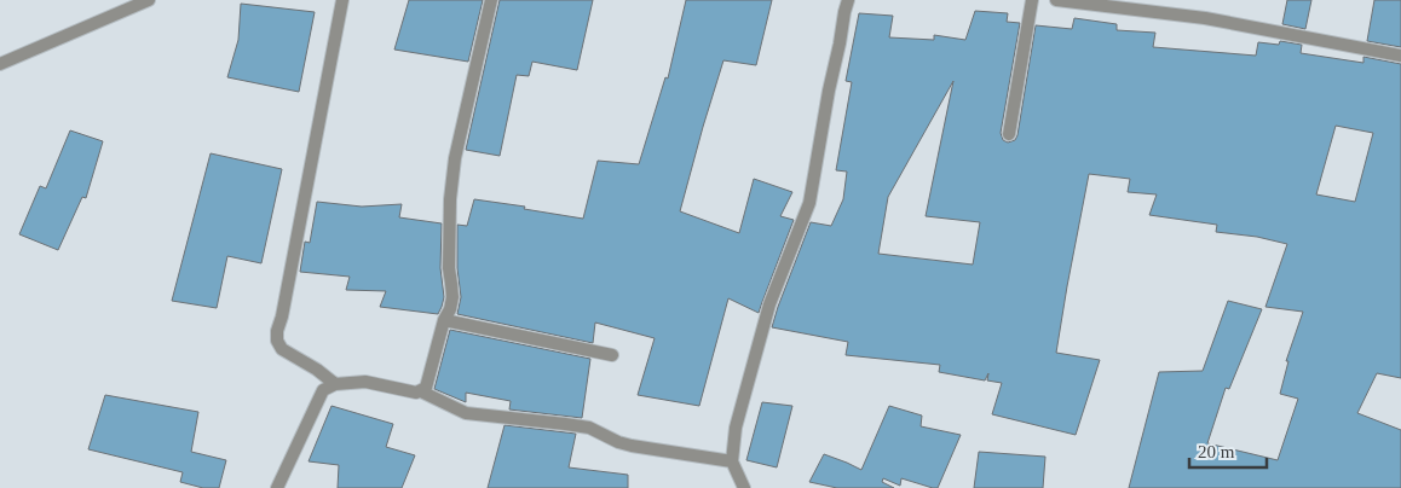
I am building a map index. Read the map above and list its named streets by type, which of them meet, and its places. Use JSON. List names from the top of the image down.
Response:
{
  "scale_bar": "20 m"
}
